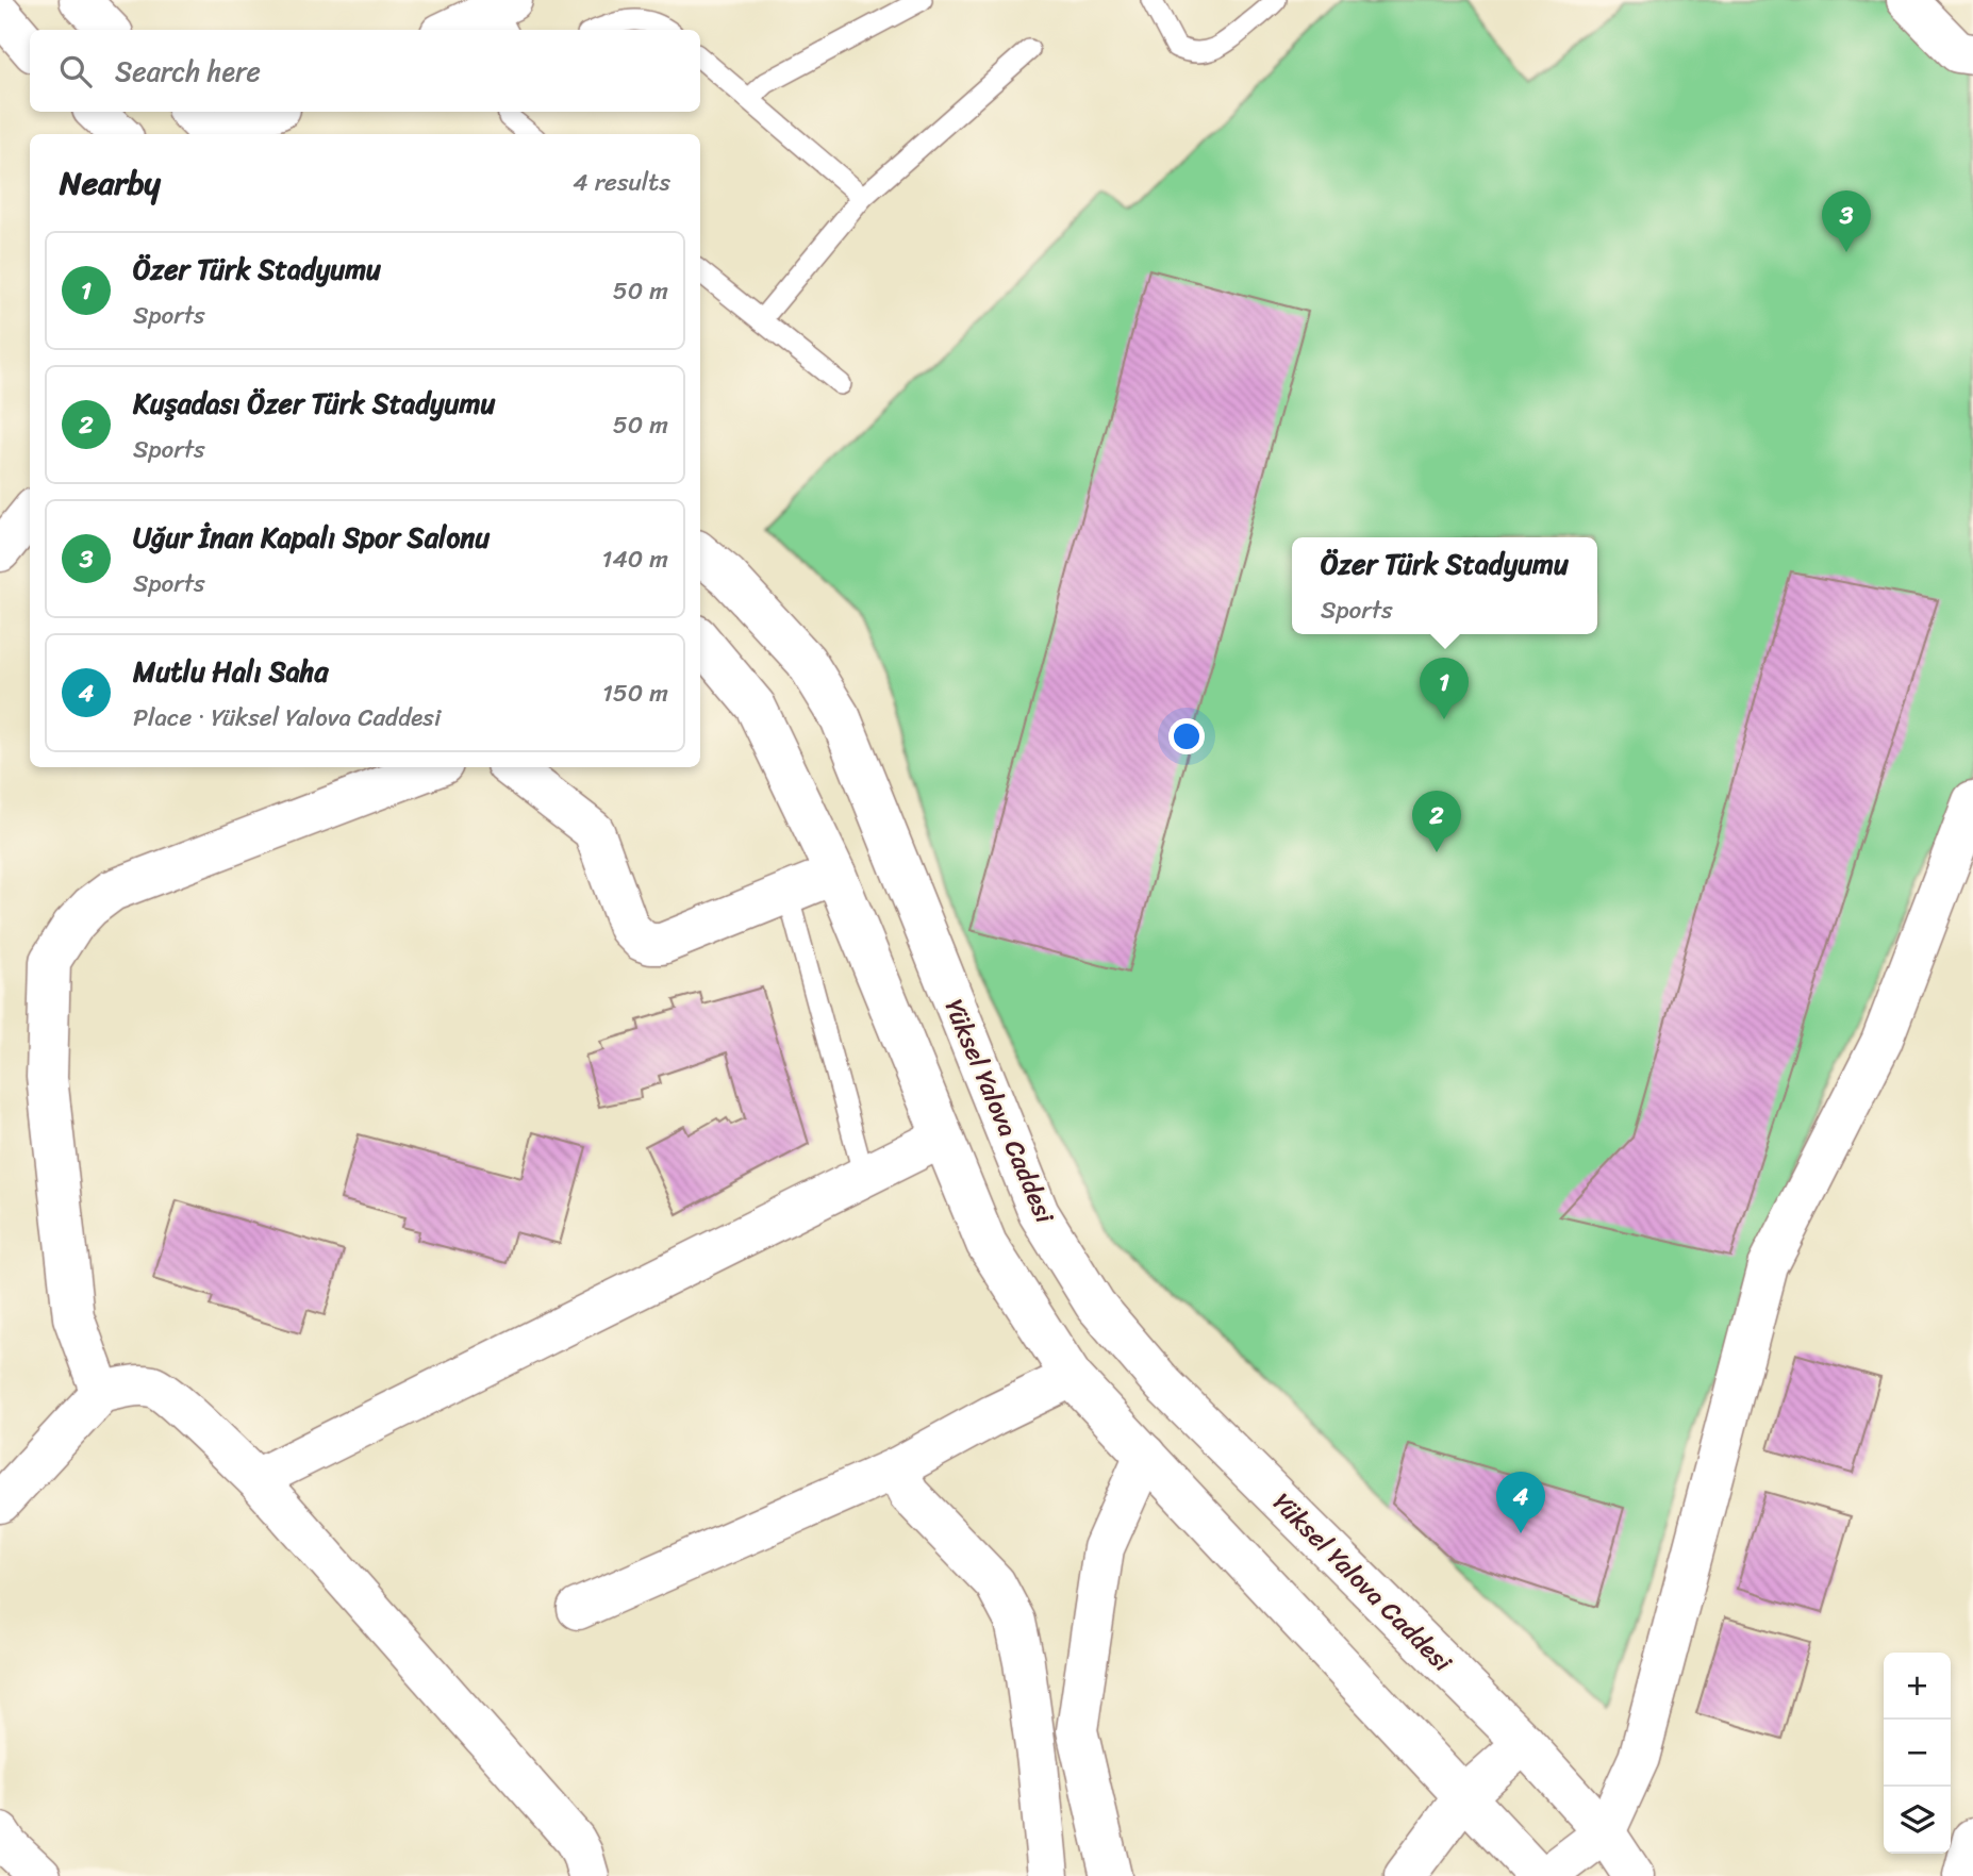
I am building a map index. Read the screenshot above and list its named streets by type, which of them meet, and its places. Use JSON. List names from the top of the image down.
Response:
{
  "streets": {
    "street": ["Yüksel Yalova Caddesi"]
  },
  "page": {
    "search": "Search here",
    "heading": ["Nearby", "4 results"],
    "pins": [
      "3",
      "1",
      "2",
      "4"
    ],
    "list": [
      {
        "mark": "1",
        "name": "Özer Türk Stadyumu",
        "note": "Sports",
        "value": "50 m"
      },
      {
        "mark": "2",
        "name": "Kuşadası Özer Türk Stadyumu",
        "note": "Sports",
        "value": "50 m"
      },
      {
        "mark": "3",
        "name": "Uğur İnan Kapalı Spor Salonu",
        "note": "Sports",
        "value": "140 m"
      },
      {
        "mark": "4",
        "name": "Mutlu Halı Saha",
        "note": "Place · Yüksel Yalova Caddesi",
        "value": "150 m"
      }
    ],
    "popup": ["Özer Türk Stadyumu", "Sports"],
    "map_buttons": ["+", "−"]
  }
}
